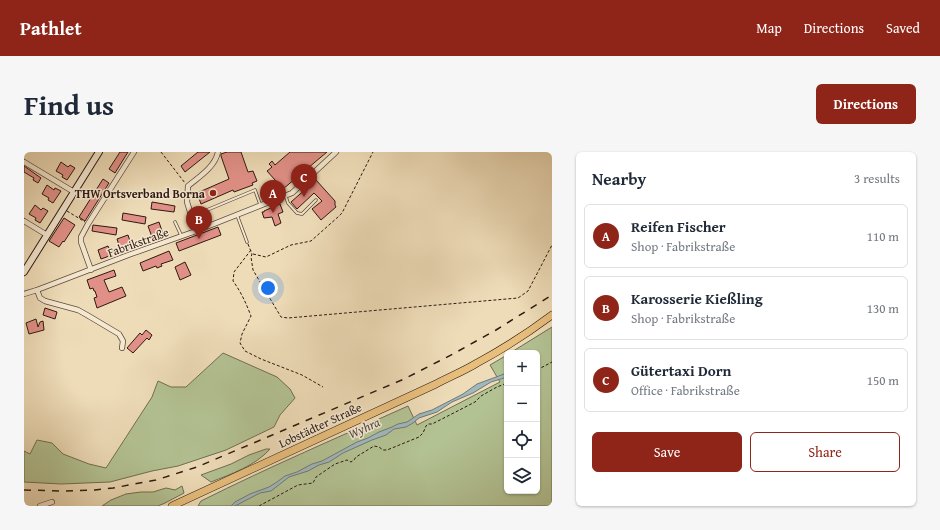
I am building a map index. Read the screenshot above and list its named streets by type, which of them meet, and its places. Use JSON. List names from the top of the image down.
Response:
{
  "streets": {
    "main road": ["Lobstädter Straße"],
    "street": ["Fabrikstraße"]
  },
  "water": ["Wyhra"],
  "places": ["THW Ortsverband Borna"],
  "page": {
    "header": "Pathlet",
    "nav": ["Map", "Directions", "Saved"],
    "title": "Find us",
    "buttons": [
      "Directions",
      ["Save", "Share"]
    ],
    "heading": ["Nearby", "3 results"],
    "pins": ["C", "A", "B"],
    "list": [
      {
        "mark": "A",
        "name": "Reifen Fischer",
        "note": "Shop · Fabrikstraße",
        "value": "110 m"
      },
      {
        "mark": "B",
        "name": "Karosserie Kießling",
        "note": "Shop · Fabrikstraße",
        "value": "130 m"
      },
      {
        "mark": "C",
        "name": "Gütertaxi Dorn",
        "note": "Office · Fabrikstraße",
        "value": "150 m"
      }
    ],
    "map_buttons": ["+", "−"]
  }
}
